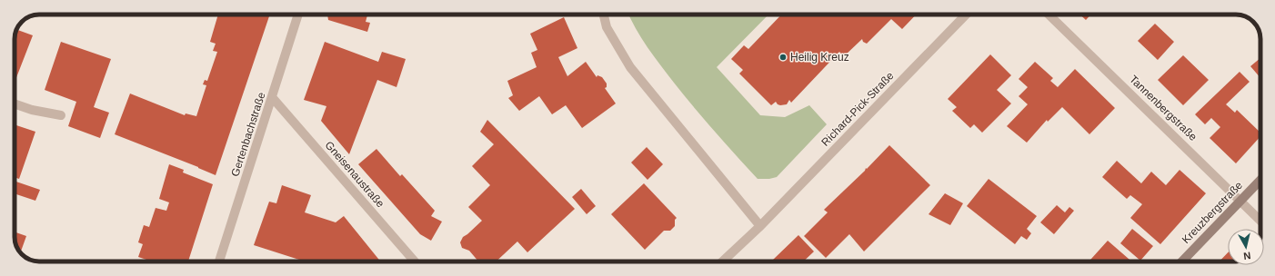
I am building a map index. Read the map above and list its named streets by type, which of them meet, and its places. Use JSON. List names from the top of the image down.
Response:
{
  "streets": {
    "main road": ["Kreuzbergstraße"],
    "street": [
      "Tannenbergstraße",
      "Richard-Pick-Straße",
      "Gertenbachstraße",
      "Gneisenaustraße"
    ]
  },
  "crossings": [
    ["Tannenbergstraße", "Kreuzbergstraße"],
    ["Gertenbachstraße", "Gneisenaustraße"]
  ],
  "places": ["Heilig Kreuz"],
  "north": "bottom"
}
